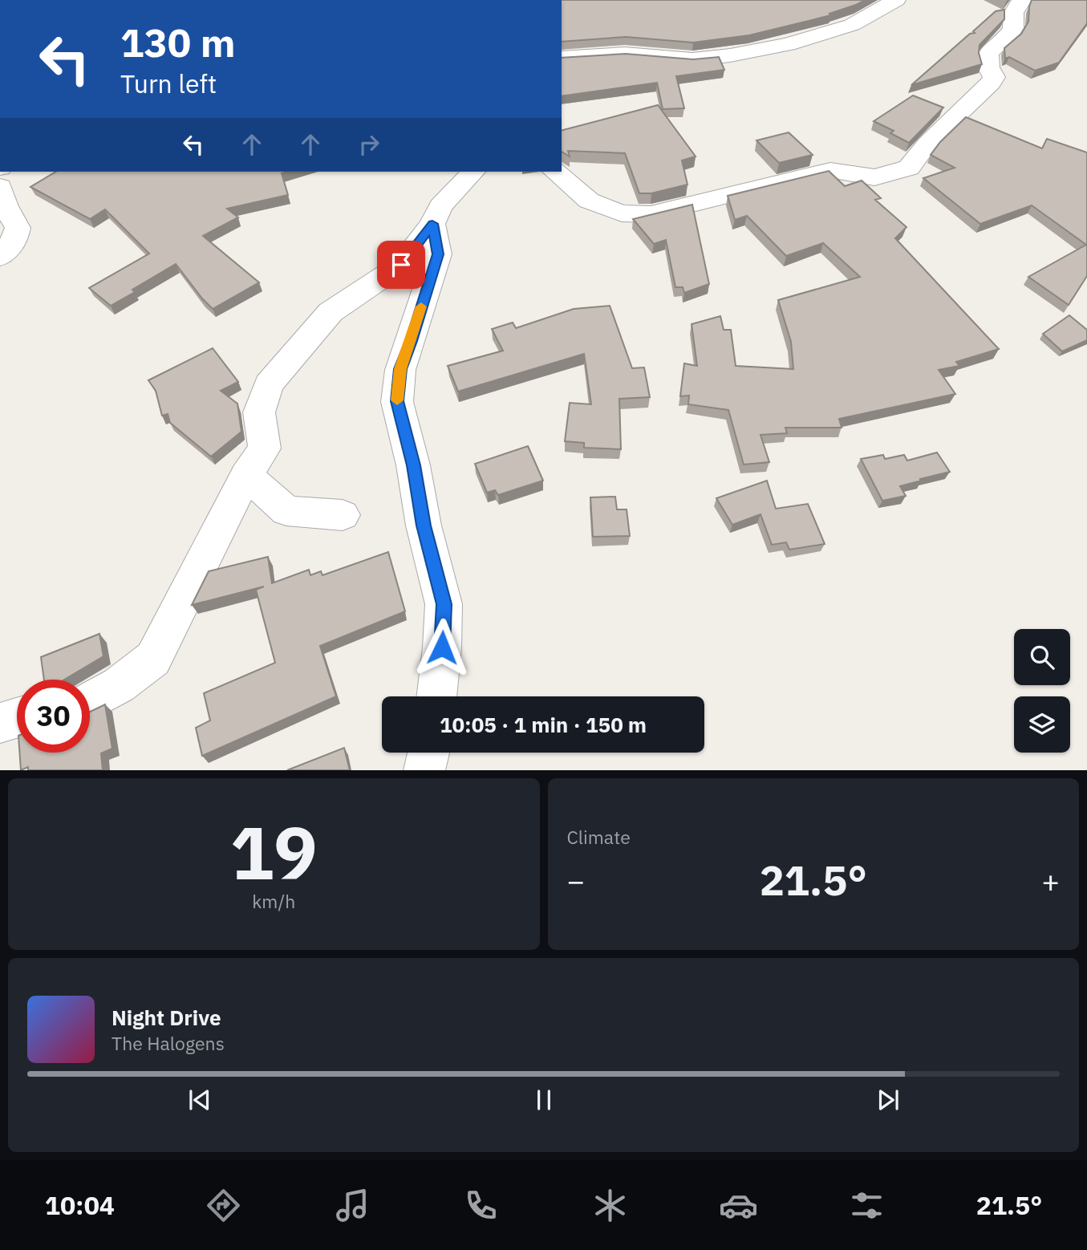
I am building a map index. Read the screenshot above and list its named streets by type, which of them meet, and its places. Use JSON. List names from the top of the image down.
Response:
{
  "page": {
    "turn": ["130 m", "Turn left"],
    "limit": "30",
    "trip": "10:05 · 1 min · 150 m",
    "tile": [
      ["19", "km/h"],
      "Climate"
    ],
    "heat": ["−", "21.5°", "+"],
    "song": ["Night Drive", "The Halogens"],
    "tabs": ["10:04", "21.5°"]
  }
}
